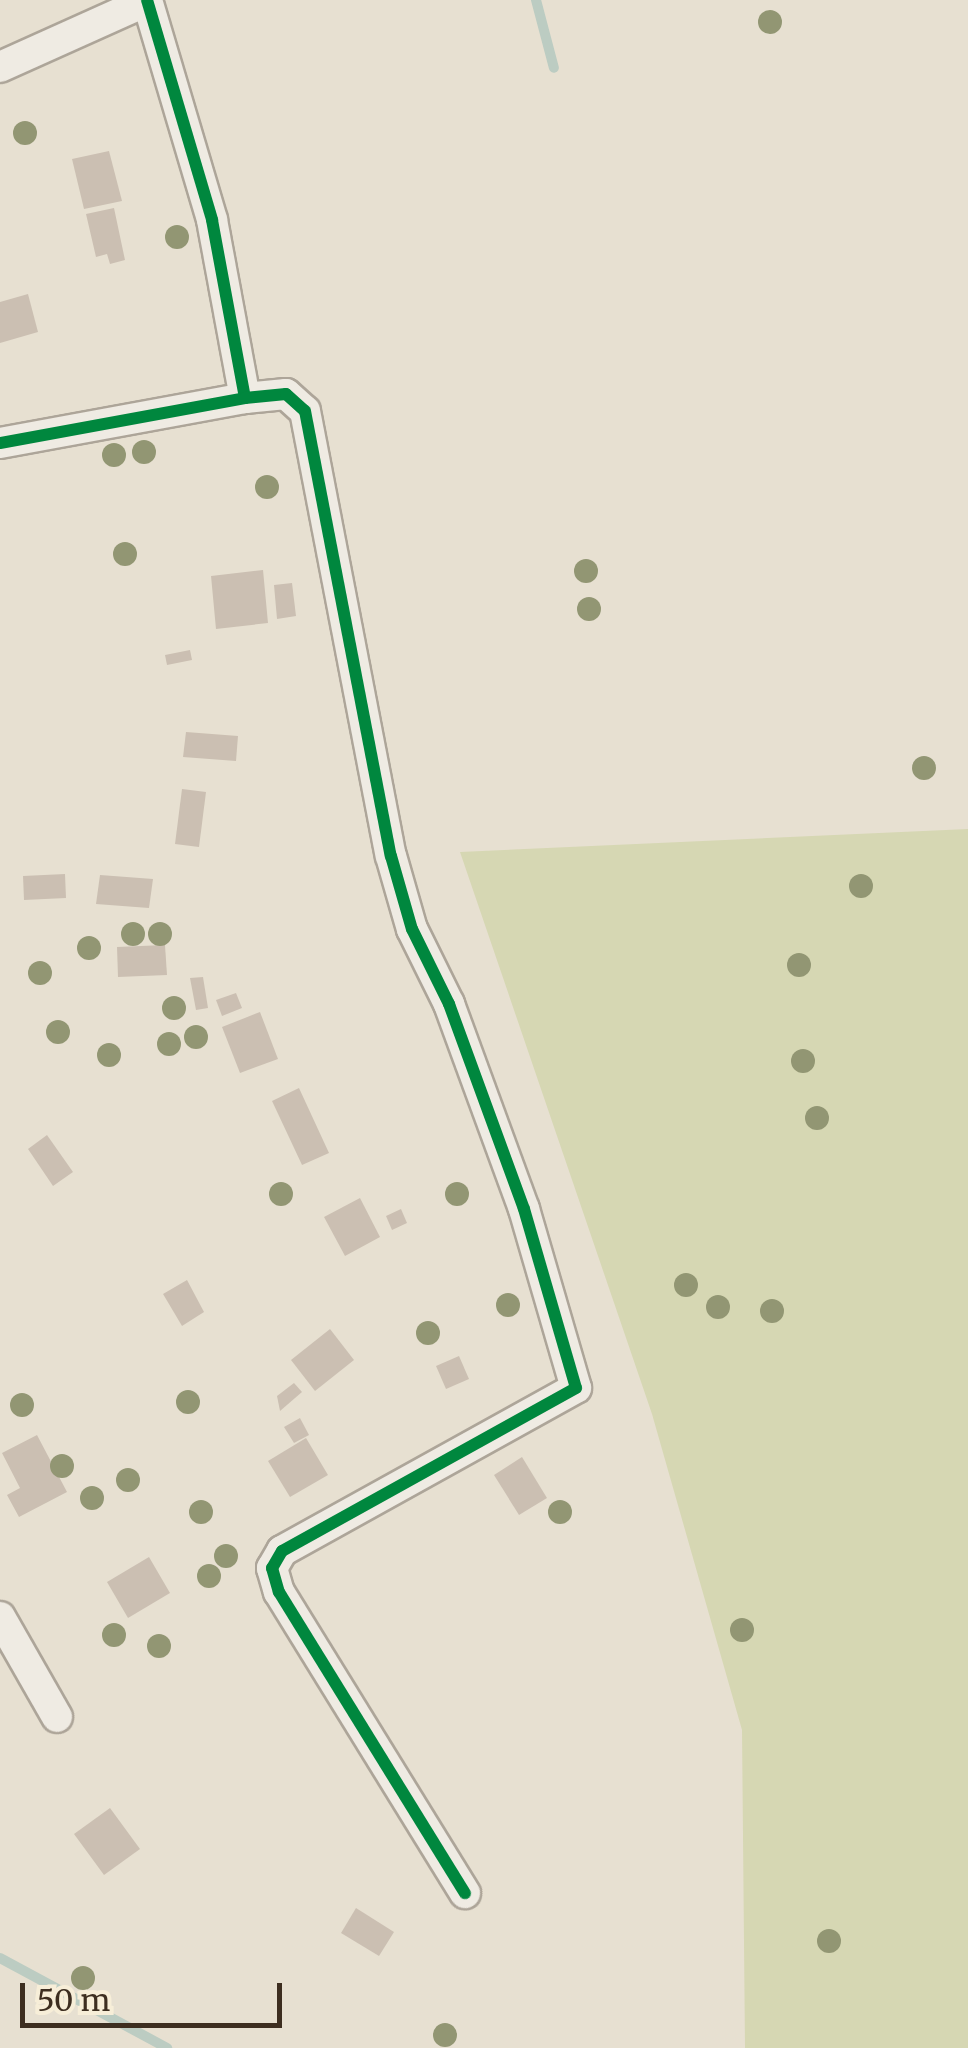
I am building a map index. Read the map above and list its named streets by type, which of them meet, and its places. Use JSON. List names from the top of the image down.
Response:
{
  "scale_bar": "50 m"
}
